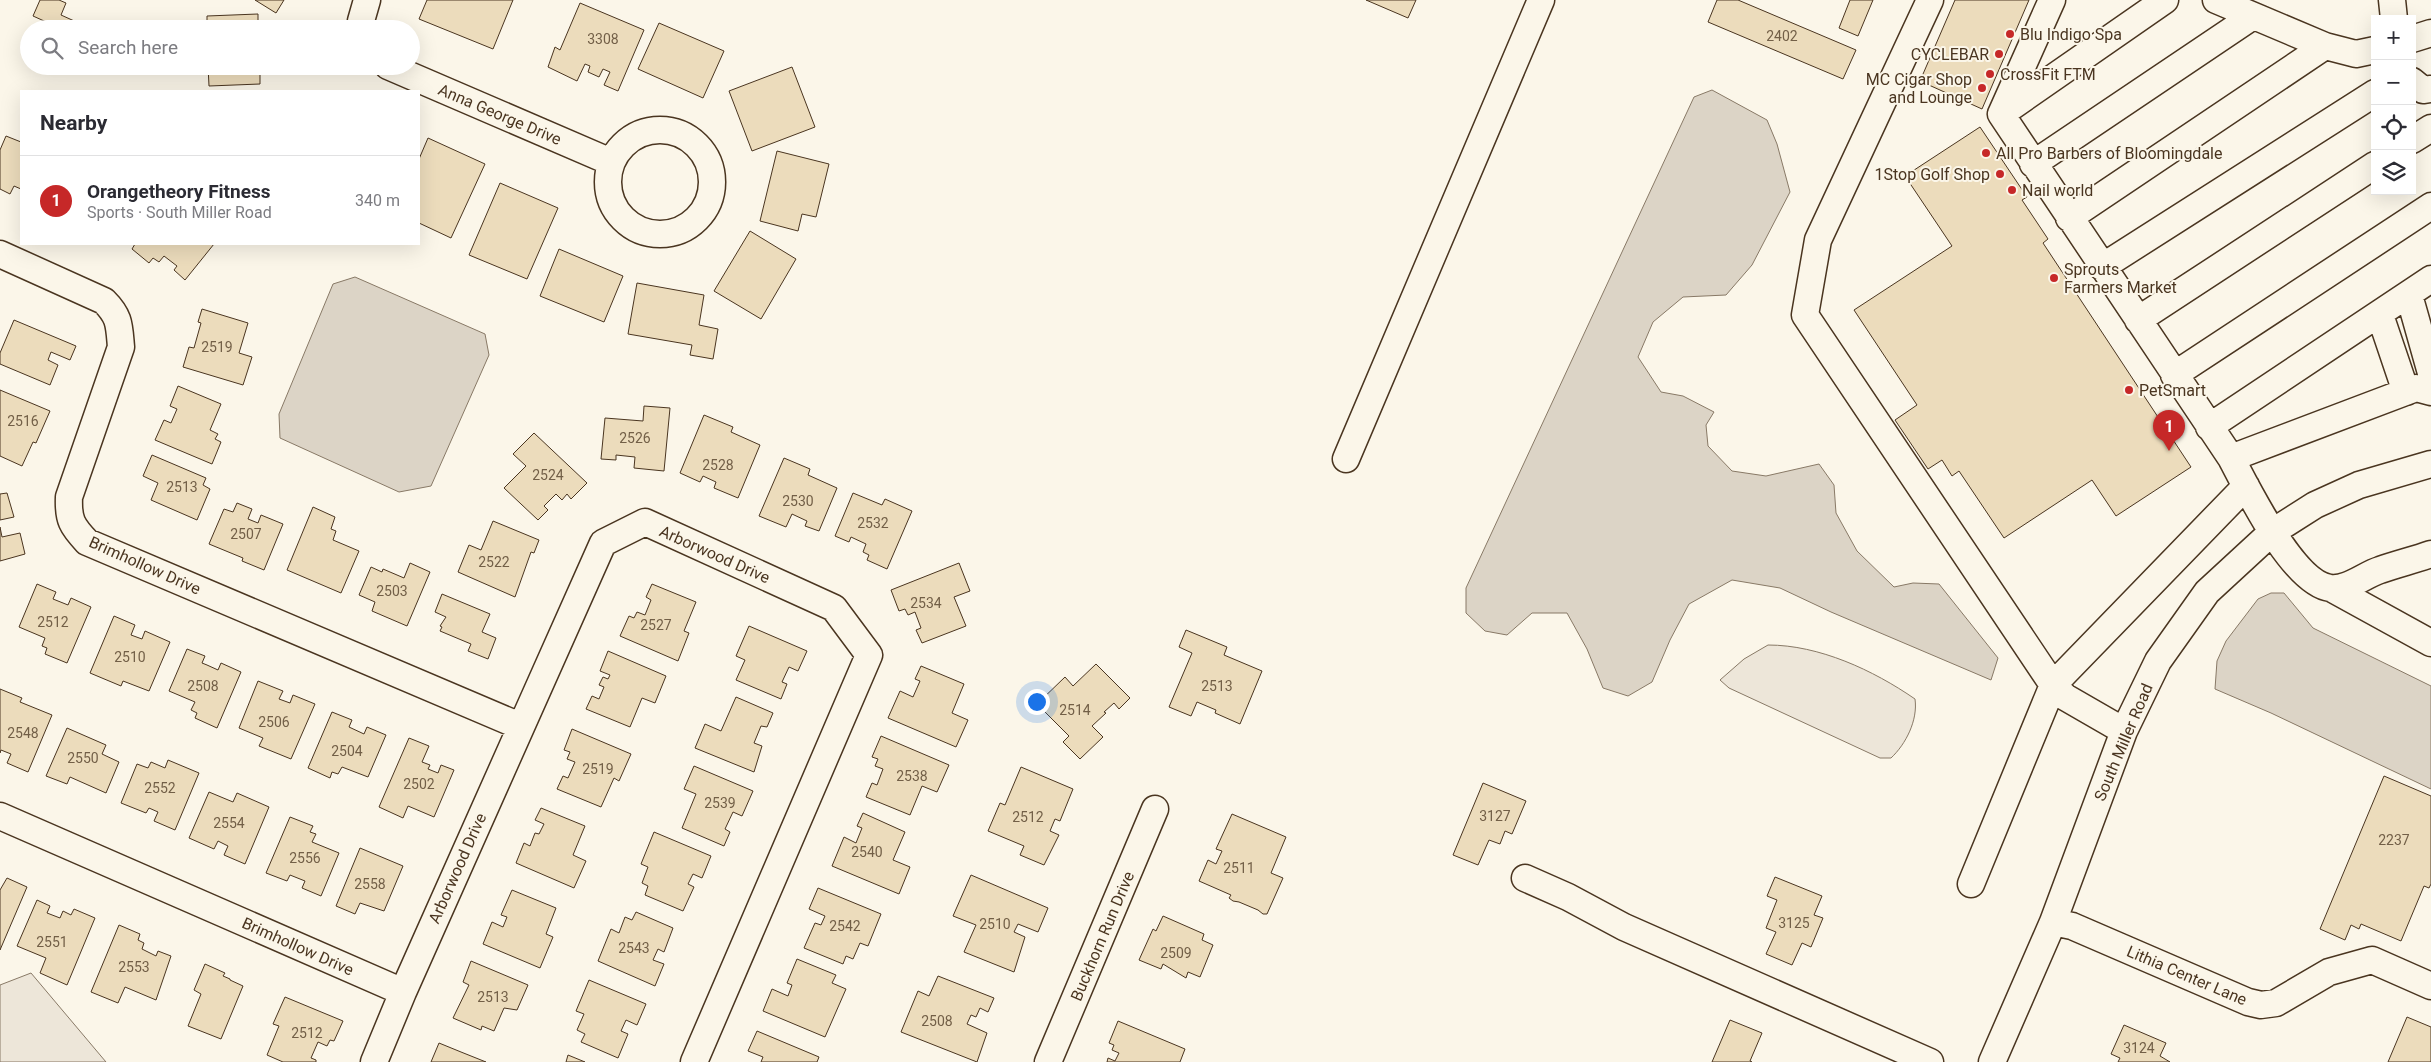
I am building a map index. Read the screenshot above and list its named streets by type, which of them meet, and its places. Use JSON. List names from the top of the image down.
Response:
{
  "streets": {
    "street": [
      "Anna George Drive",
      "Arborwood Drive",
      "Brimhollow Drive",
      "South Miller Road",
      "Buckhorn Run Drive",
      "Lithia Center Lane"
    ]
  },
  "crossings": [
    ["Arborwood Drive", "Brimhollow Drive"],
    ["South Miller Road", "Lithia Center Lane"]
  ],
  "places": [
    "Blu Indigo Spa",
    "CYCLEBAR",
    "CrossFit FTM",
    "MC Cigar Shop and Lounge",
    "All Pro Barbers of Bloomingdale",
    "1Stop Golf Shop",
    "Nail world",
    "Sprouts Farmers Market",
    "PetSmart"
  ],
  "house_numbers": [
    "2402",
    "3308",
    "2519",
    "2516",
    "2526",
    "2528",
    "2524",
    "2513",
    "2530",
    "2532",
    "2507",
    "2522",
    "2503",
    "2534",
    "2512",
    "2527",
    "2510",
    "2508",
    "2513",
    "2514",
    "2506",
    "2548",
    "2504",
    "2550",
    "2519",
    "2538",
    "2502",
    "2552",
    "2539",
    "3127",
    "2512",
    "2554",
    "2237",
    "2540",
    "2556",
    "2511",
    "2558",
    "3125",
    "2510",
    "2542",
    "2551",
    "2543",
    "2509",
    "2553",
    "2513",
    "2508",
    "2512",
    "3124"
  ],
  "page": {
    "map_buttons": ["+", "−"],
    "search": "Search here",
    "heading": "Nearby",
    "list": [
      {
        "mark": "1",
        "name": "Orangetheory Fitness",
        "note": "Sports · South Miller Road",
        "value": "340 m"
      }
    ],
    "pins": "1"
  }
}
